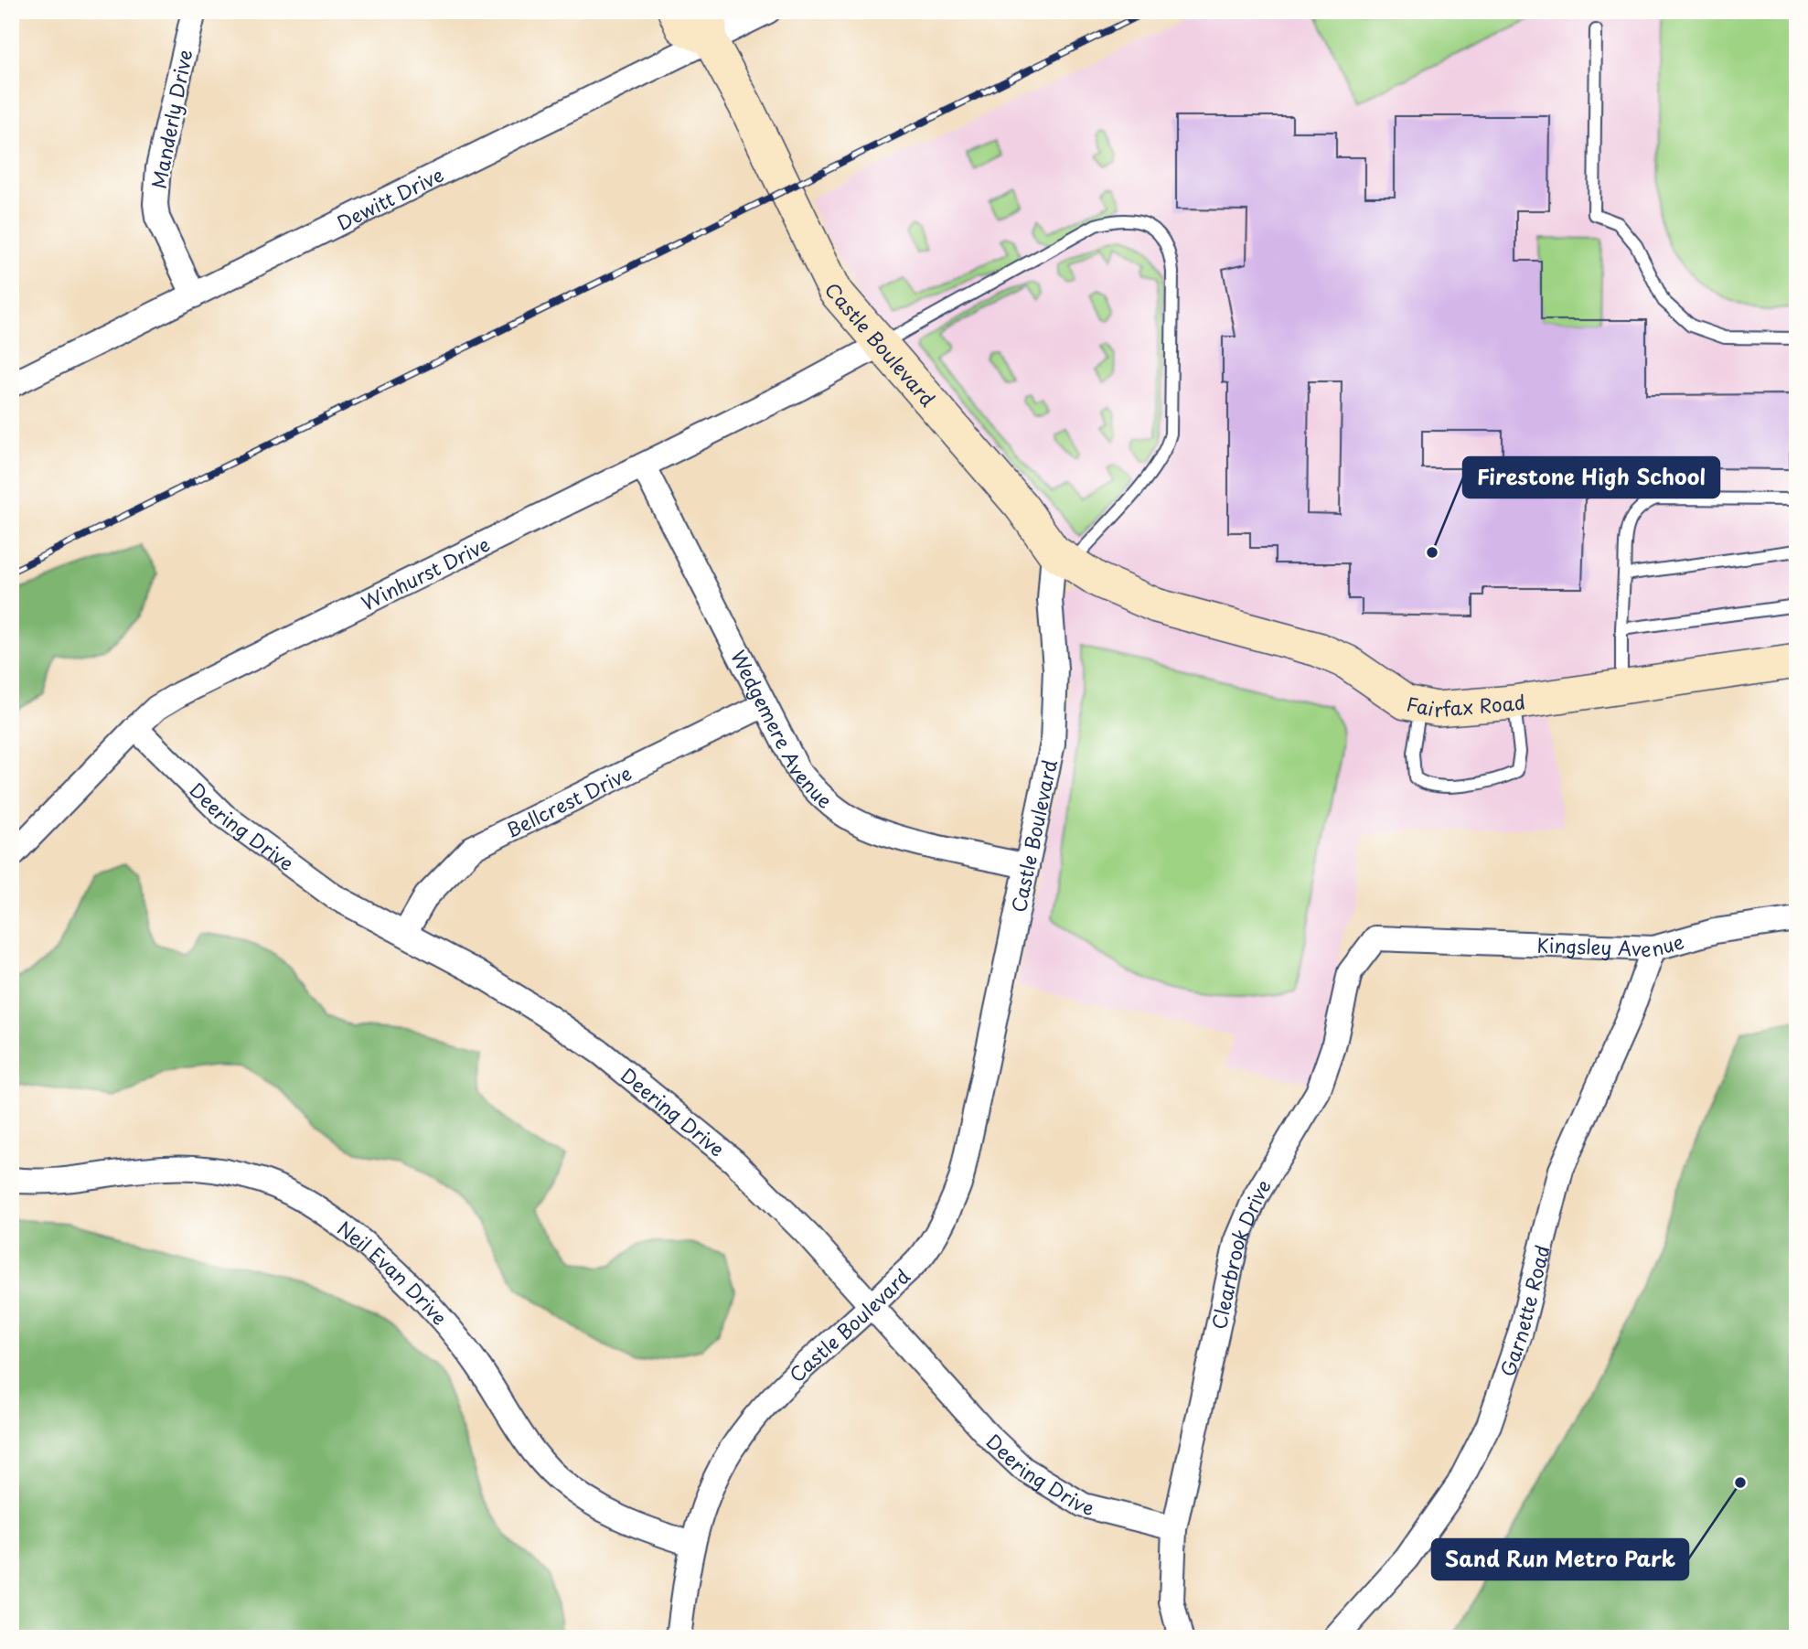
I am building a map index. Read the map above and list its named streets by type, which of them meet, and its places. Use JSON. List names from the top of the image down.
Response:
{
  "streets": {
    "street": [
      "Manderly Drive",
      "Dewitt Drive",
      "Castle Boulevard",
      "Winhurst Drive",
      "Fairfax Road",
      "Wedgemere Avenue",
      "Bellcrest Drive",
      "Deering Drive",
      "Kingsley Avenue",
      "Clearbrook Drive",
      "Neil Evan Drive",
      "Garnette Road"
    ]
  },
  "crossings": [
    ["Manderly Drive", "Dewitt Drive"],
    ["Dewitt Drive", "Castle Boulevard"],
    ["Castle Boulevard", "Winhurst Drive"],
    ["Castle Boulevard", "Fairfax Road"],
    ["Castle Boulevard", "Wedgemere Avenue"],
    ["Castle Boulevard", "Deering Drive"],
    ["Castle Boulevard", "Neil Evan Drive"],
    ["Winhurst Drive", "Wedgemere Avenue"],
    ["Winhurst Drive", "Deering Drive"],
    ["Wedgemere Avenue", "Bellcrest Drive"],
    ["Bellcrest Drive", "Deering Drive"],
    ["Deering Drive", "Clearbrook Drive"],
    ["Kingsley Avenue", "Clearbrook Drive"],
    ["Kingsley Avenue", "Garnette Road"]
  ],
  "places": ["Firestone High School", "Sand Run Metro Park"]
}
